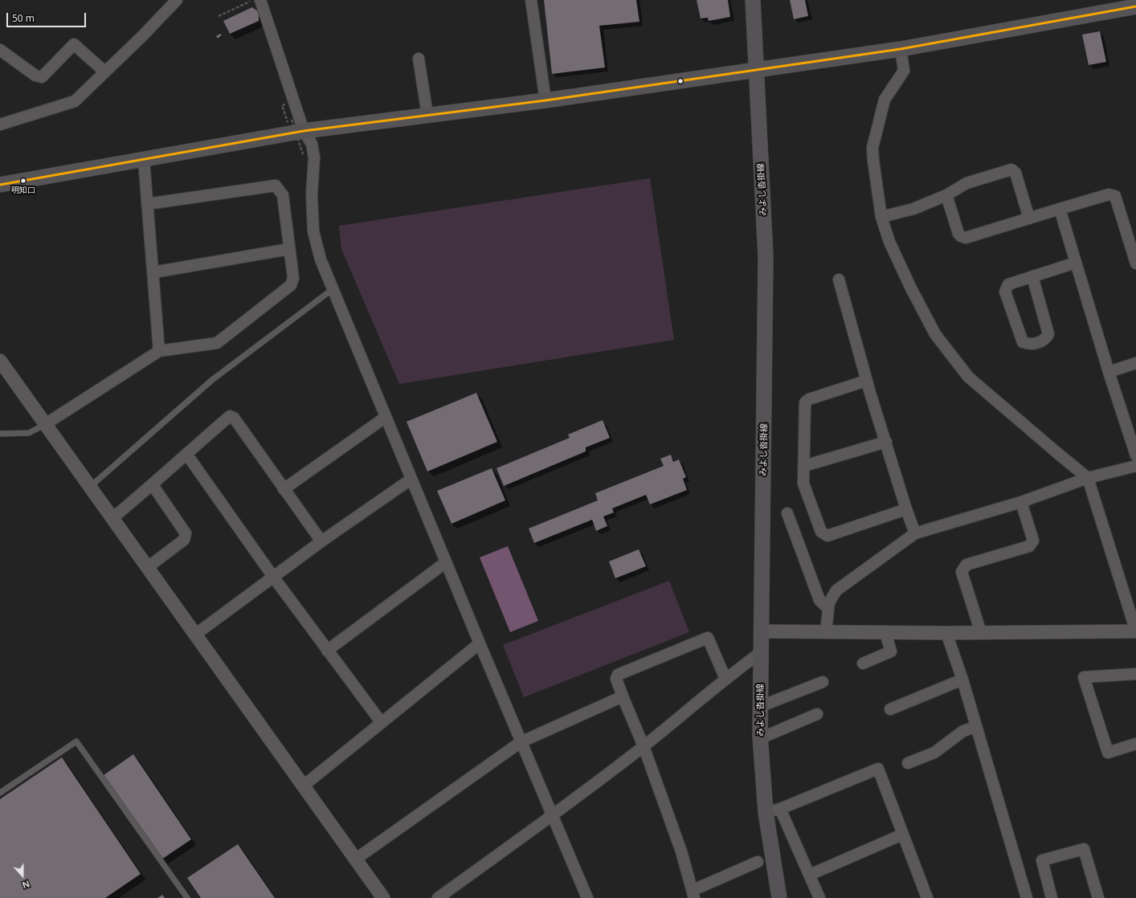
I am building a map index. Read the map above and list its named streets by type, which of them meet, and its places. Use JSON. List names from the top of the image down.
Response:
{
  "streets": {
    "main road": ["みよし沓掛線"]
  },
  "places": ["明知口"],
  "scale_bar": "50 m",
  "north": "bottom"
}
